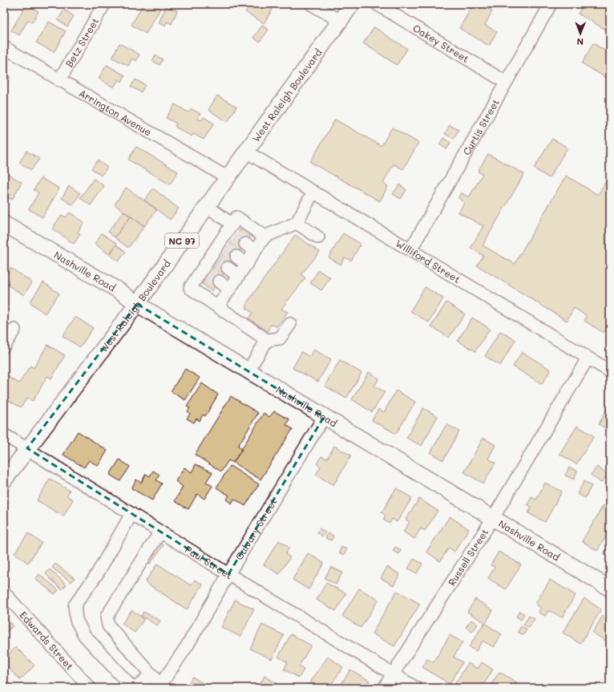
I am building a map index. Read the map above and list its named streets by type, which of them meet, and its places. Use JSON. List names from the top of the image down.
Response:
{
  "streets": {
    "main road": ["West Raleigh Boulevard", "NC 97", "Nashville Road"],
    "street": [
      "Betz Street",
      "Oakey Street",
      "Arrington Avenue",
      "Curtis Street",
      "Williford Street",
      "Calvary Street",
      "Russell Street",
      "Paul Street",
      "Edwards Street"
    ]
  },
  "crossings": [
    ["Betz Street", "Arrington Avenue"],
    ["Oakey Street", "Curtis Street"],
    ["West Raleigh Boulevard", "Arrington Avenue"],
    ["West Raleigh Boulevard", "Williford Street"],
    ["West Raleigh Boulevard", "Nashville Road"],
    ["West Raleigh Boulevard", "Paul Street"],
    ["Curtis Street", "Williford Street"],
    ["Williford Street", "Russell Street"],
    ["Nashville Road", "Calvary Street"],
    ["Nashville Road", "Russell Street"],
    ["Calvary Street", "Paul Street"],
    ["Russell Street", "Paul Street"]
  ],
  "north": "bottom"
}
